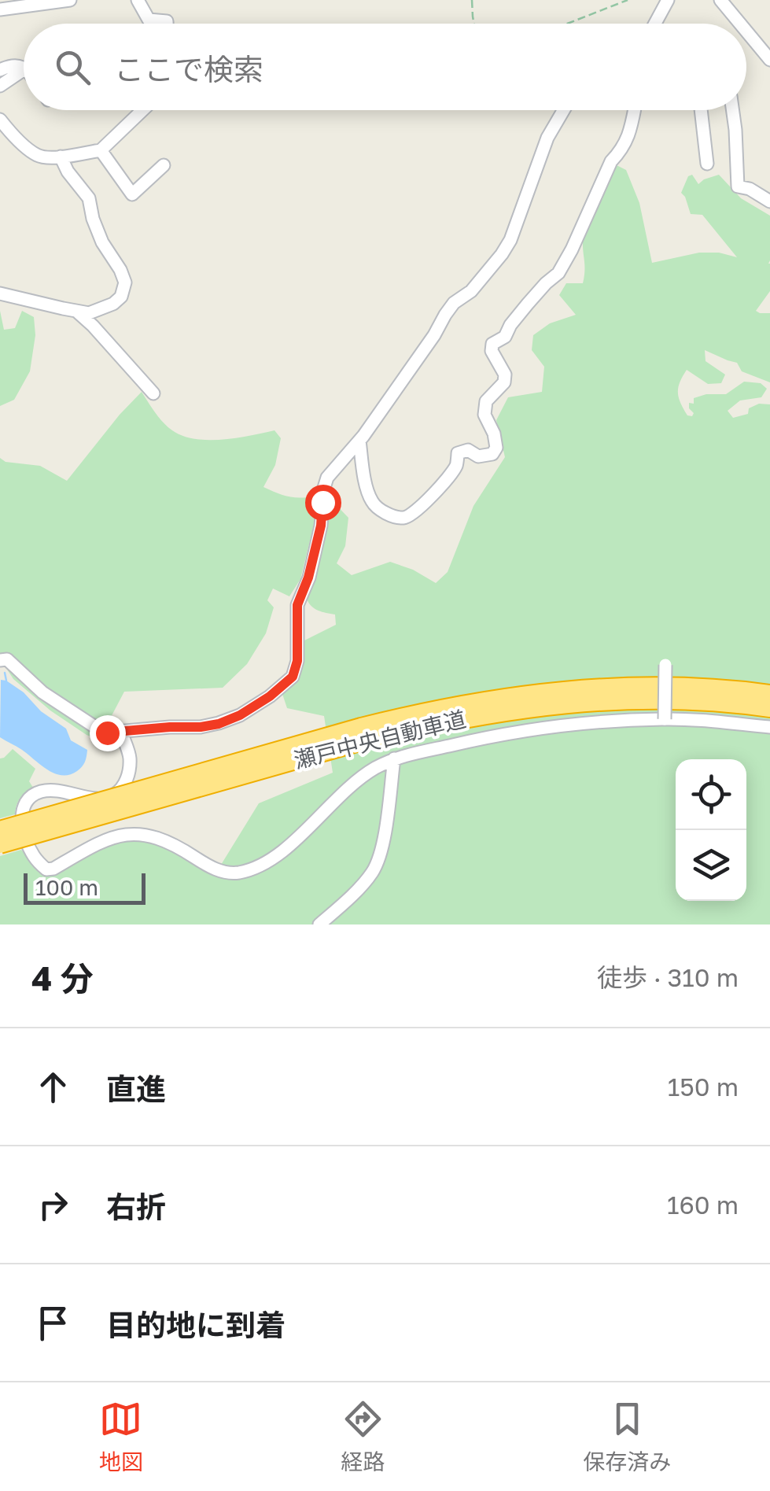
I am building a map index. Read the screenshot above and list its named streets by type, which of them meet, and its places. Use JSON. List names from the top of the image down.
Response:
{
  "streets": {
    "highway": ["瀬戸中央自動車道"]
  },
  "scale_bar": "100 m",
  "page": {
    "search": "ここで検索",
    "scale": "100 m",
    "heading": ["4 分", "徒歩 · 310 m"],
    "list": [
      ["直進", "150 m"],
      ["右折", "160 m"],
      "目的地に到着"
    ],
    "nav": ["地図", "経路", "保存済み"]
  }
}
